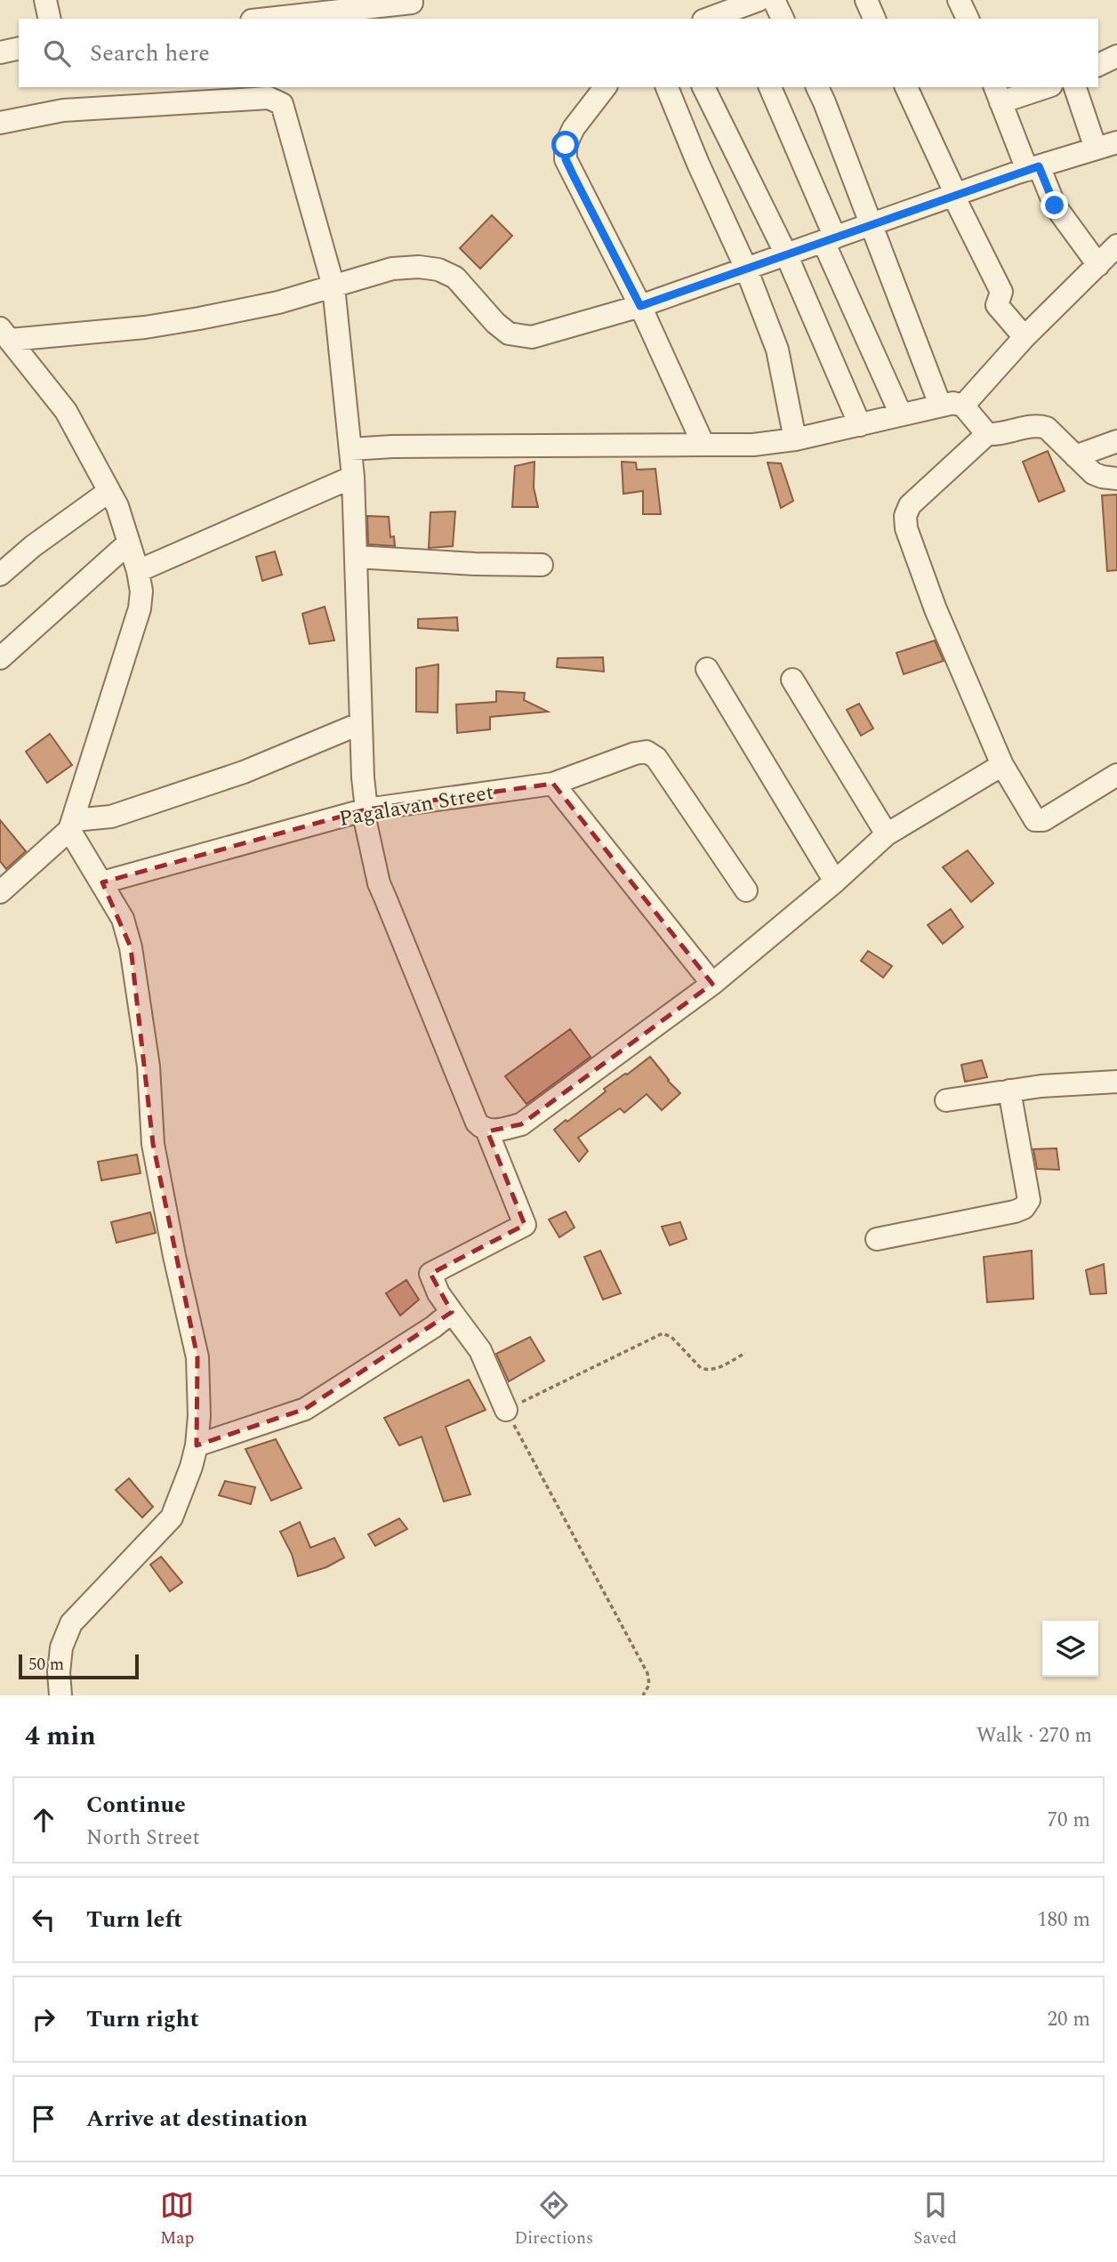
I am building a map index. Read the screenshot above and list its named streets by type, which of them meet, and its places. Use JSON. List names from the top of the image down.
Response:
{
  "streets": {
    "street": ["Pagalavan Street"]
  },
  "scale_bar": "50 m",
  "page": {
    "search": "Search here",
    "scale": "50 m",
    "heading": ["4 min", "Walk · 270 m"],
    "list": [
      ["Continue", "North Street", "70 m"],
      ["Turn left", "180 m"],
      ["Turn right", "20 m"],
      "Arrive at destination"
    ],
    "nav": ["Map", "Directions", "Saved"]
  }
}
